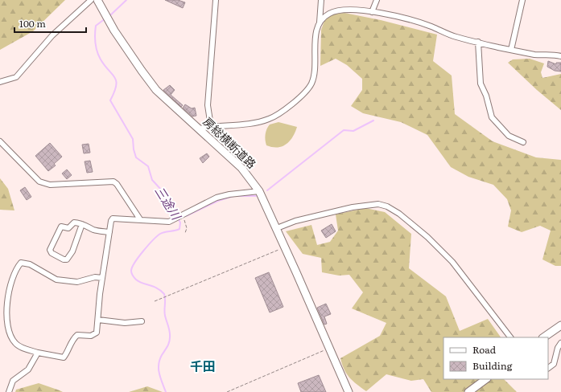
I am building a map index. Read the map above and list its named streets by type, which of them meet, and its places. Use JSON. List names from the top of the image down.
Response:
{
  "streets": {
    "highway": ["房総横断道路"]
  },
  "districts": ["千田"],
  "water": ["三途川"],
  "legend": ["Road", "Building"],
  "scale_bar": "100 m"
}
